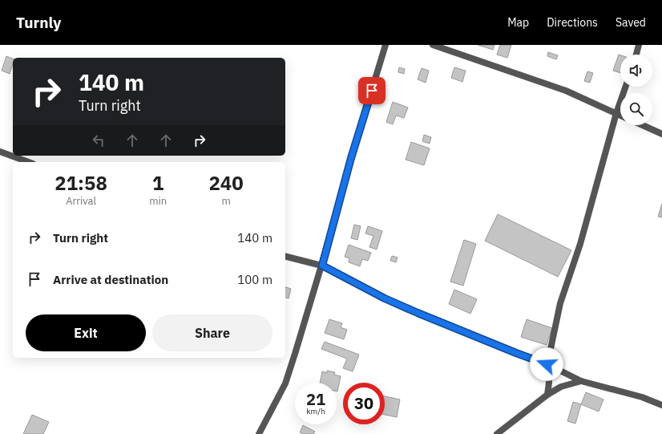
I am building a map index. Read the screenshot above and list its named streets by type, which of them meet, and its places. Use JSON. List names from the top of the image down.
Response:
{
  "page": {
    "header": "Turnly",
    "nav": ["Map", "Directions", "Saved"],
    "turn": ["140 m", "Turn right"],
    "eta": [
      "21:58",
      "Arrival",
      "1",
      "min",
      "240",
      "m"
    ],
    "list": [
      {
        "name": "Turn right",
        "value": "140 m"
      },
      {
        "name": "Arrive at destination",
        "value": "100 m"
      }
    ],
    "buttons": ["Exit", "Share"],
    "speed": "21 km/h",
    "limit": "30"
  }
}
